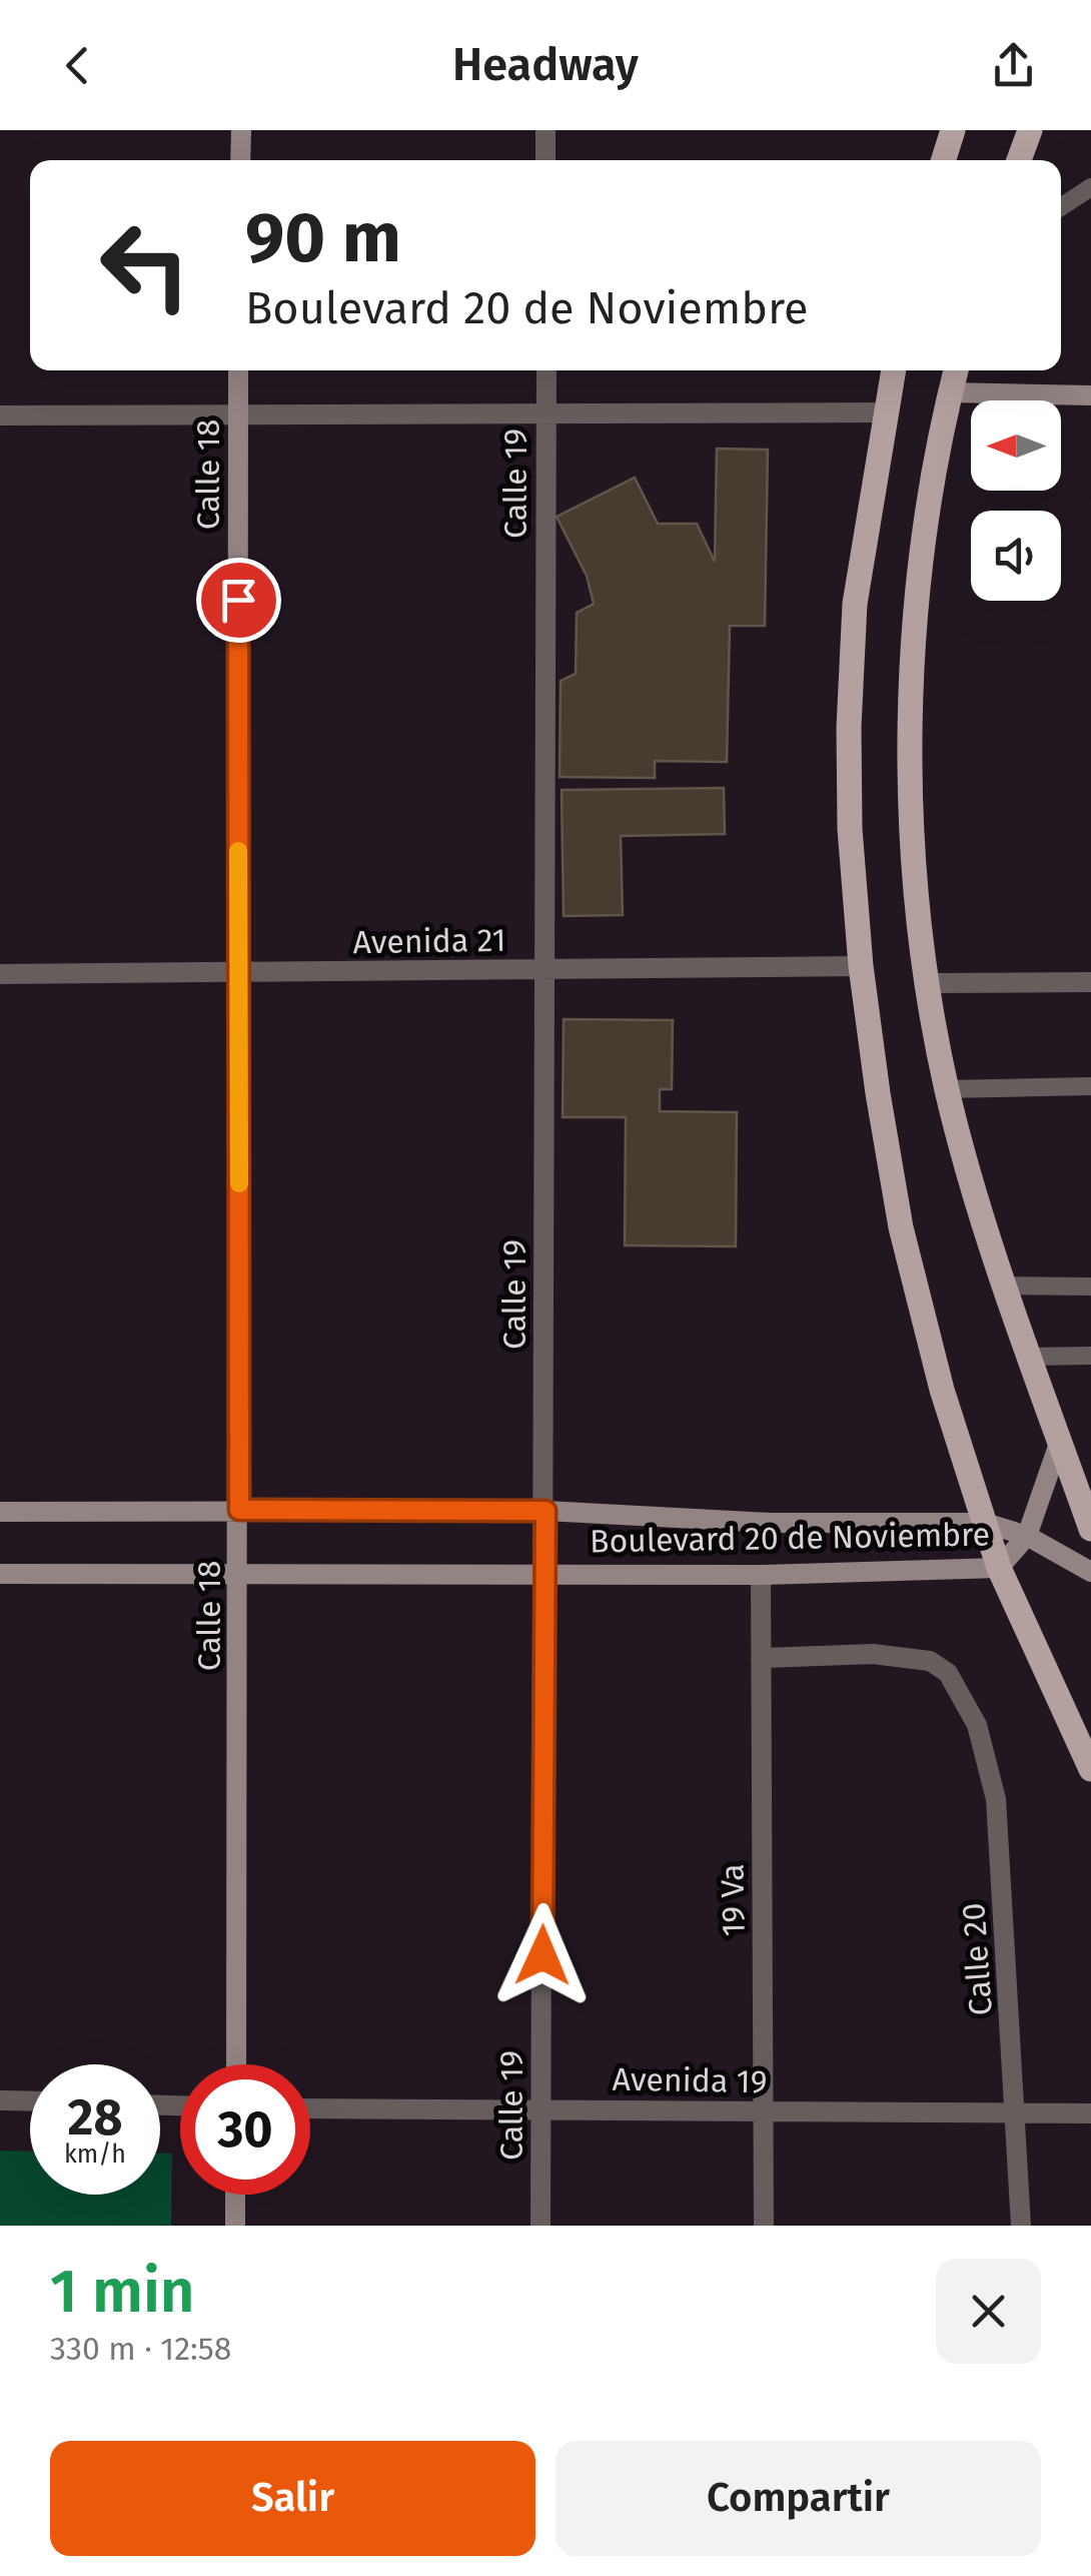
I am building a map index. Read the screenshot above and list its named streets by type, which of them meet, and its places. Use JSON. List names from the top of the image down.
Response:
{
  "streets": {
    "main road": ["Calle 18", "Boulevard 20 de Noviembre"],
    "street": [
      "Calle 19",
      "Avenida 21",
      "19 Va",
      "Calle 20",
      "Avenida 19"
    ]
  },
  "crossings": [
    ["Calle 18", "Avenida 21"],
    ["Calle 18", "Boulevard 20 de Noviembre"],
    ["Calle 19", "Avenida 21"],
    ["Calle 19", "Boulevard 20 de Noviembre"],
    ["Calle 19", "Avenida 19"],
    ["Boulevard 20 de Noviembre", "19 Va"],
    ["19 Va", "Calle 20"],
    ["19 Va", "Avenida 19"],
    ["Calle 20", "Avenida 19"]
  ],
  "north": "left",
  "page": {
    "header": "Headway",
    "turn": ["90 m", "Boulevard 20 de Noviembre"],
    "speed": "28 km/h",
    "limit": "30",
    "heading": ["1 min", "330 m · 12:58"],
    "buttons": ["Salir", "Compartir"]
  }
}
